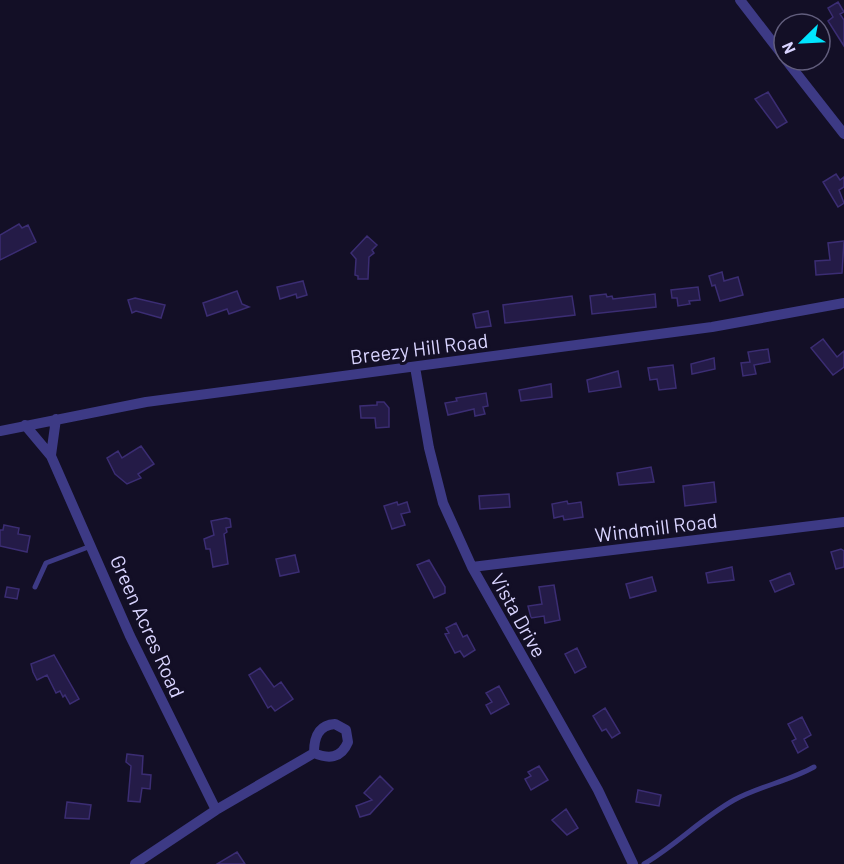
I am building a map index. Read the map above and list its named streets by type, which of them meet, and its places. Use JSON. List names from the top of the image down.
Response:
{
  "streets": {
    "street": [
      "Breezy Hill Road",
      "Windmill Road",
      "Vista Drive",
      "Green Acres Road"
    ]
  },
  "crossings": [
    ["Breezy Hill Road", "Vista Drive"],
    ["Breezy Hill Road", "Green Acres Road"],
    ["Windmill Road", "Vista Drive"]
  ],
  "north": "bottom left"
}
